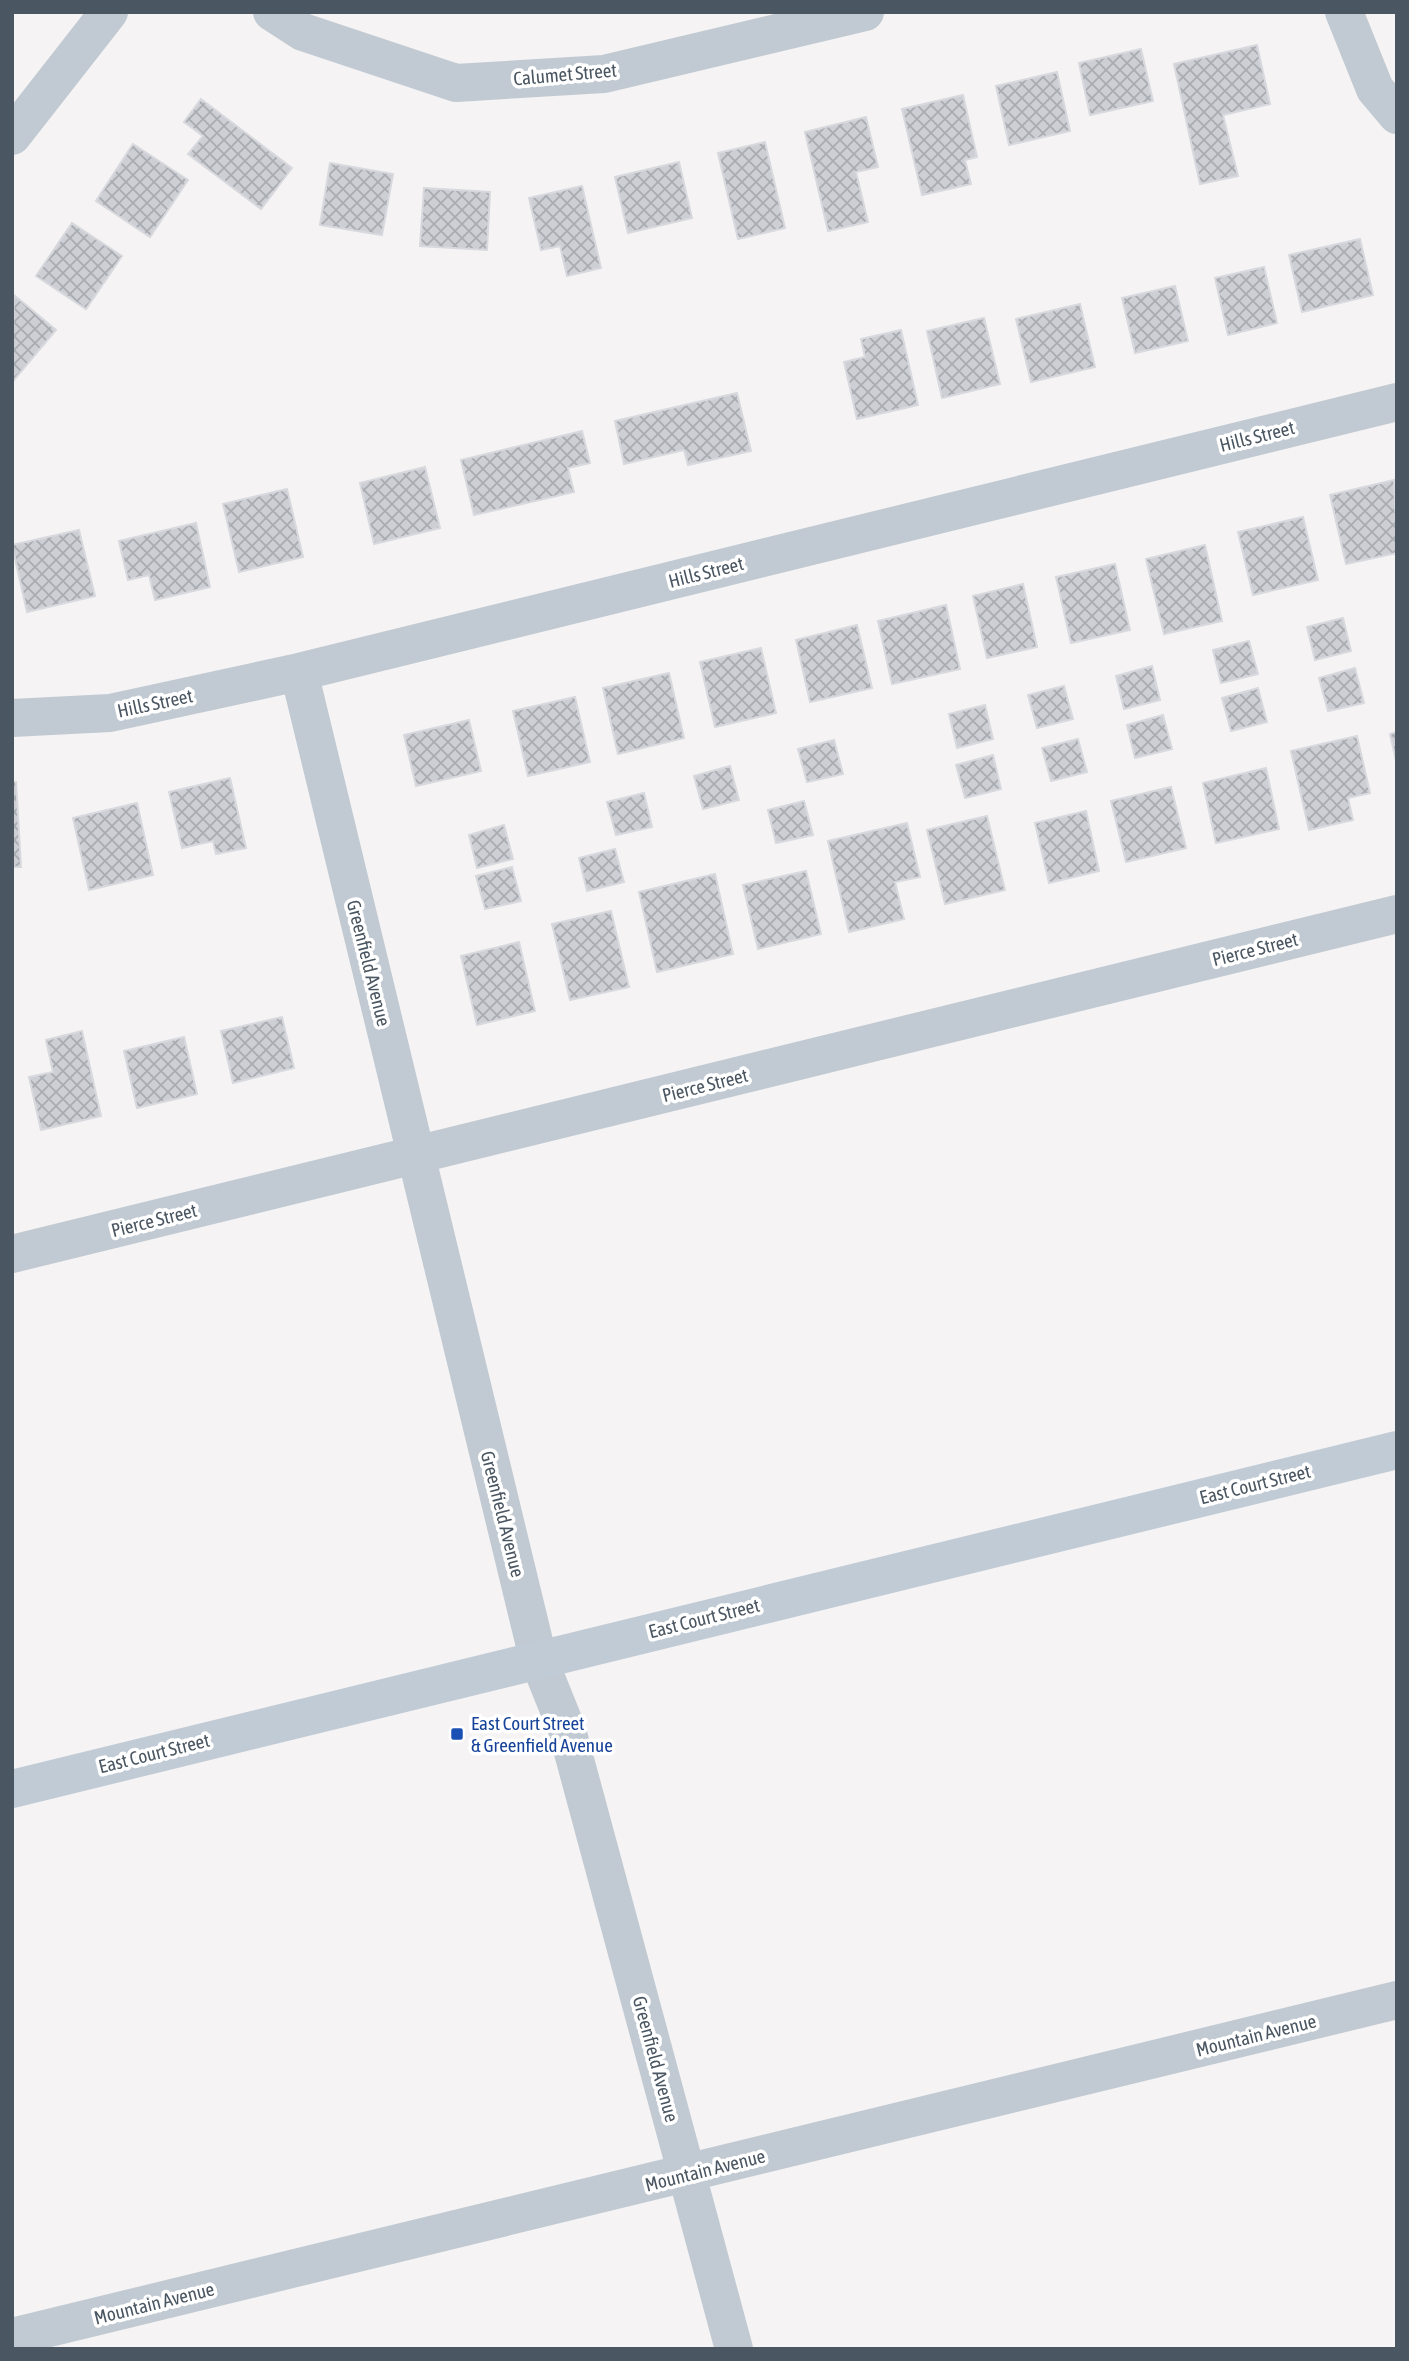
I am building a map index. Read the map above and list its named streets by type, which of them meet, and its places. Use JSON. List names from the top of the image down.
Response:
{
  "streets": {
    "main road": ["East Court Street"],
    "street": [
      "Calumet Street",
      "Hills Street",
      "Pierce Street",
      "Greenfield Avenue",
      "Mountain Avenue"
    ]
  },
  "crossings": [
    ["Hills Street", "Greenfield Avenue"],
    ["Pierce Street", "Greenfield Avenue"],
    ["Greenfield Avenue", "East Court Street"],
    ["Greenfield Avenue", "Mountain Avenue"]
  ],
  "places": {
    "transit": ["East Court Street & Greenfield Avenue"]
  }
}
